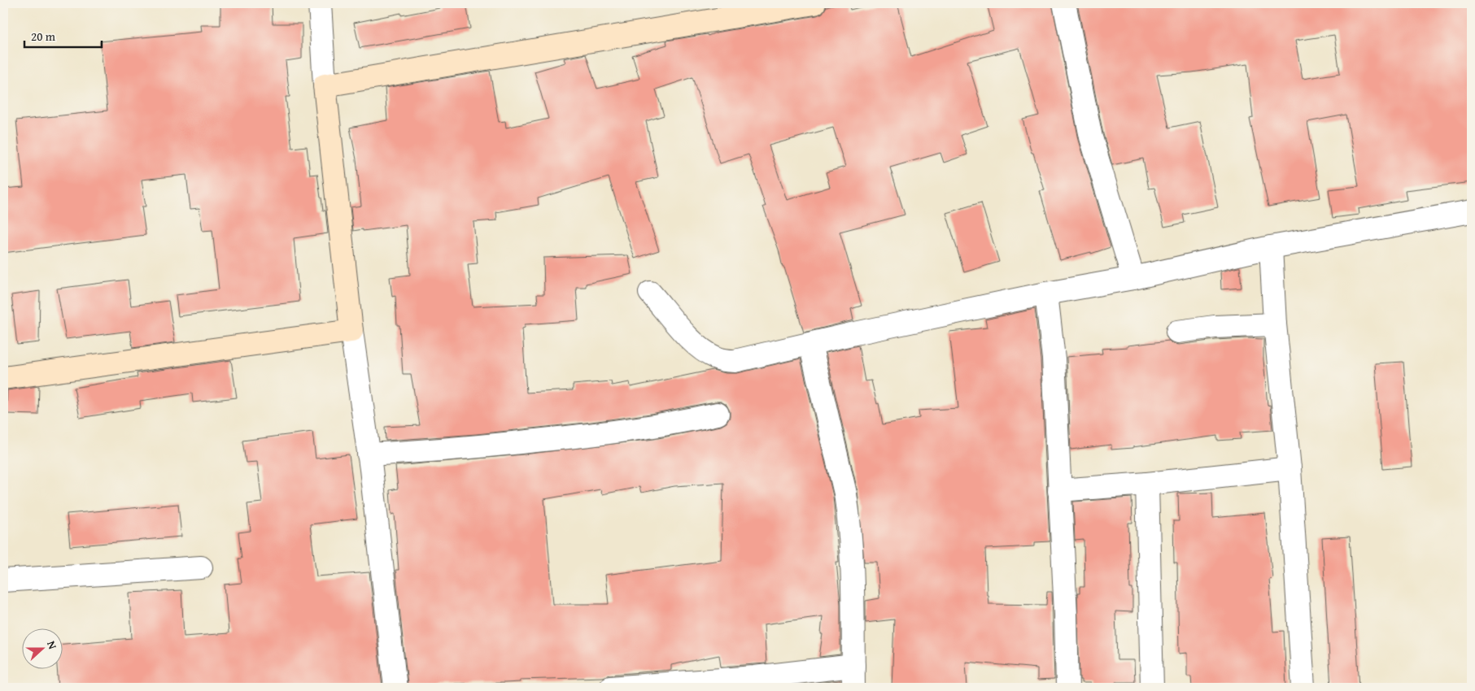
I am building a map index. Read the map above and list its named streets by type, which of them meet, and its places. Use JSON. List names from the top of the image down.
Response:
{
  "scale_bar": "20 m",
  "north": "right"
}
